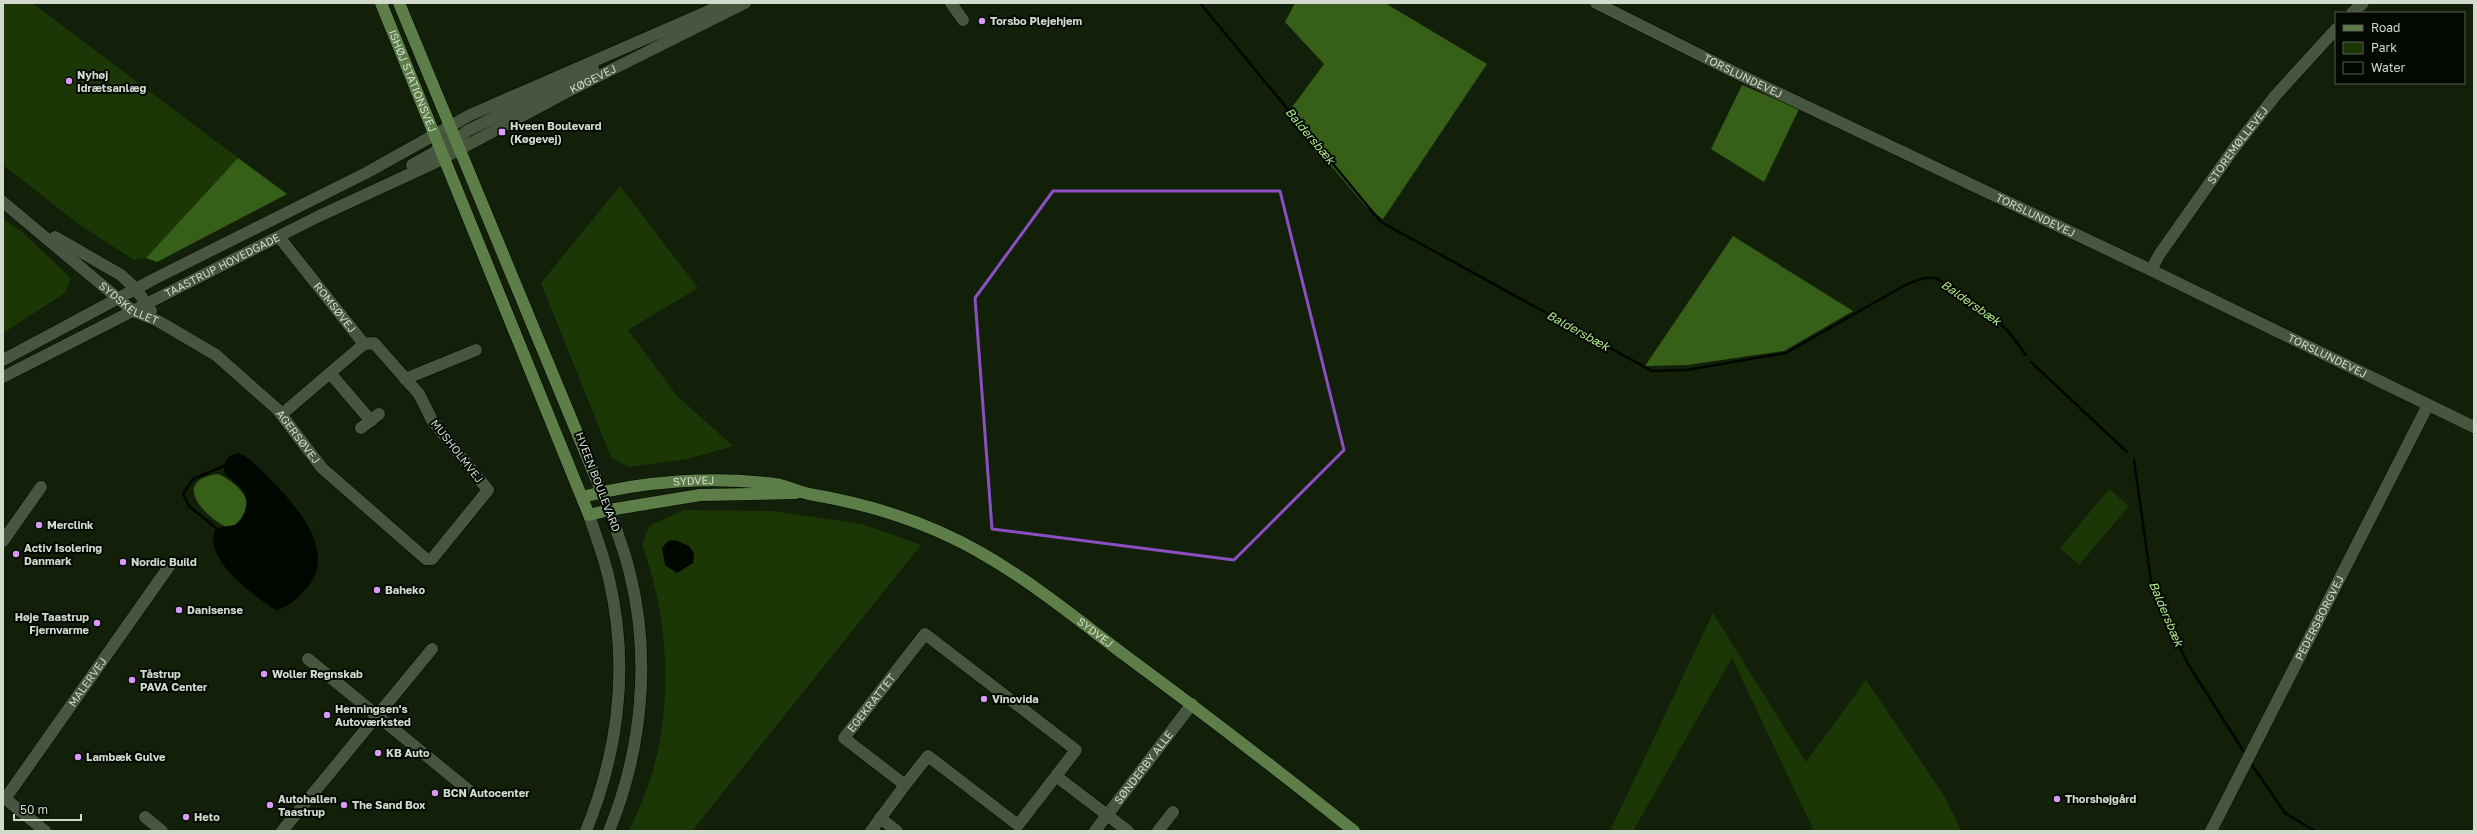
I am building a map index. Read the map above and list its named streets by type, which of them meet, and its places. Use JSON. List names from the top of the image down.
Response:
{
  "streets": {
    "main road": ["ISHØJ STATIONSVEJ", "HVEEN BOULEVARD", "SYDVEJ"],
    "street": [
      "TORSLUNDEVEJ",
      "KØGEVEJ",
      "STOREMØLLEVEJ",
      "TAASTRUP HOVEDGADE",
      "SYDSKELLET",
      "ROMSØVEJ",
      "AGERSØVEJ",
      "MUSHOLMVEJ",
      "PEDERSBORGVEJ",
      "MALERVEJ",
      "EGEKRATTET",
      "SØNDERBY ALLE"
    ]
  },
  "crossings": [
    ["TORSLUNDEVEJ", "STOREMØLLEVEJ"],
    ["TORSLUNDEVEJ", "PEDERSBORGVEJ"],
    ["KØGEVEJ", "ISHØJ STATIONSVEJ"],
    ["KØGEVEJ", "TAASTRUP HOVEDGADE"],
    ["KØGEVEJ", "HVEEN BOULEVARD"],
    ["ISHØJ STATIONSVEJ", "TAASTRUP HOVEDGADE"],
    ["ISHØJ STATIONSVEJ", "HVEEN BOULEVARD"],
    ["TAASTRUP HOVEDGADE", "SYDSKELLET"],
    ["TAASTRUP HOVEDGADE", "ROMSØVEJ"],
    ["TAASTRUP HOVEDGADE", "HVEEN BOULEVARD"],
    ["SYDSKELLET", "AGERSØVEJ"],
    ["ROMSØVEJ", "AGERSØVEJ"],
    ["ROMSØVEJ", "MUSHOLMVEJ"],
    ["AGERSØVEJ", "MUSHOLMVEJ"],
    ["HVEEN BOULEVARD", "SYDVEJ"],
    ["SYDVEJ", "SØNDERBY ALLE"]
  ],
  "water": ["Baldersbæk"],
  "places": {
    "other": [
      "Torsbo Plejehjem",
      "Nyhøj Idrætsanlæg",
      "Merclink",
      "Activ Isolering Danmark",
      "Nordic Build",
      "Baheko",
      "Danisense",
      "Høje Taastrup Fjernvarme",
      "Woller Regnskab",
      "Tåstrup PAVA Center",
      "Vinovida",
      "Henningsen's Autoværksted",
      "KB Auto",
      "Lambæk Gulve",
      "BCN Autocenter",
      "Thorshøjgård",
      "Autohallen Taastrup",
      "The Sand Box",
      "Heto"
    ],
    "transit": ["Hveen Boulevard (Køgevej)"]
  },
  "legend": ["Road", "Park", "Water"],
  "scale_bar": "50 m"
}
